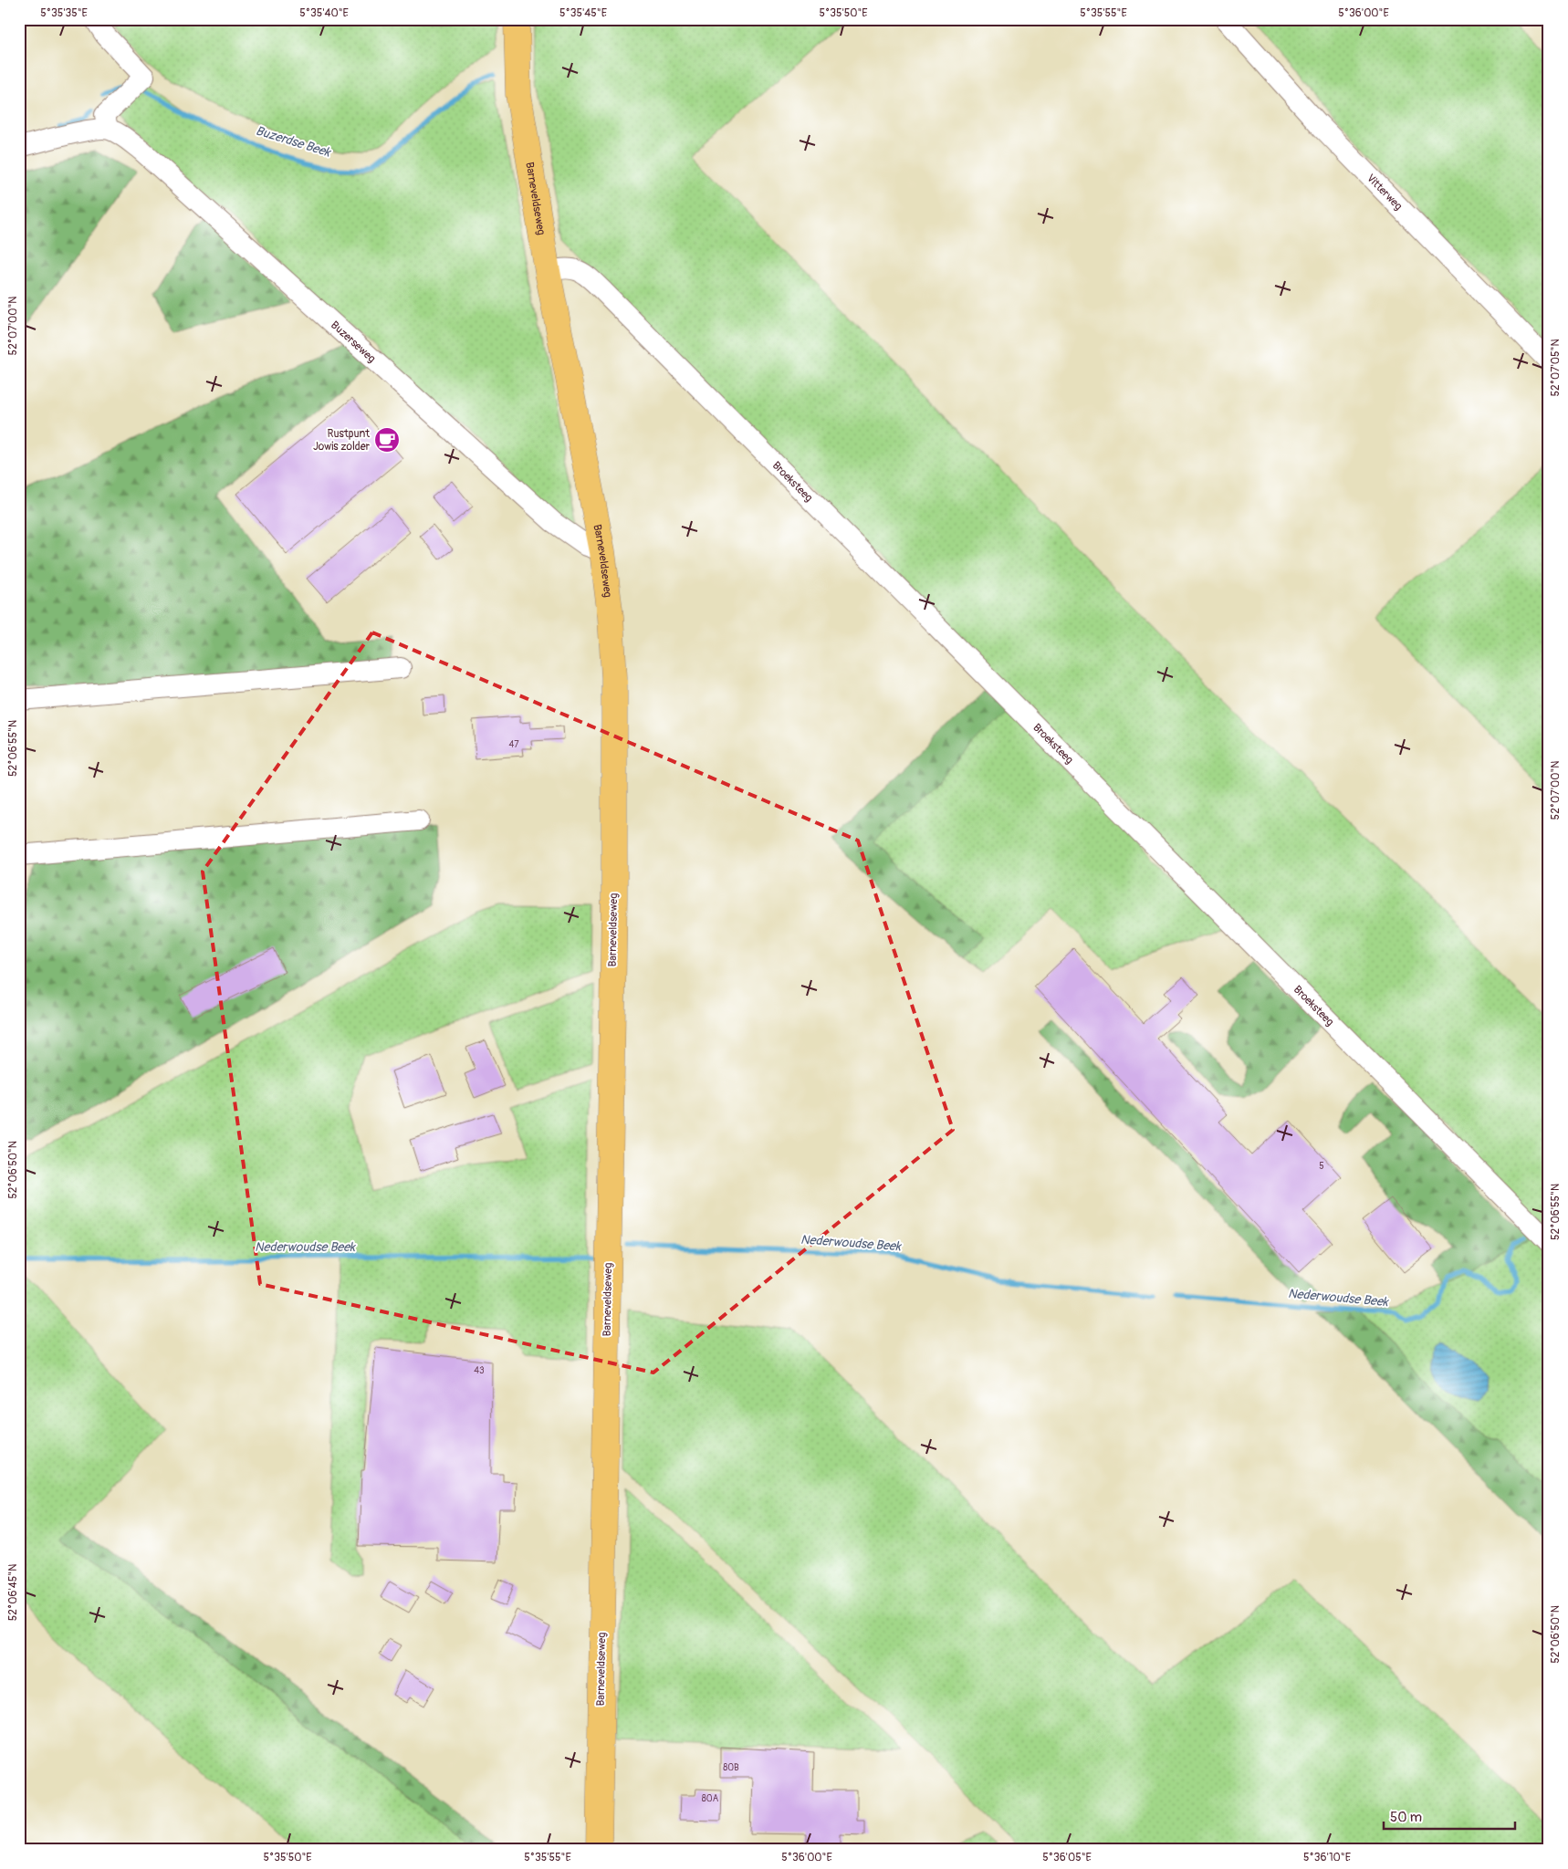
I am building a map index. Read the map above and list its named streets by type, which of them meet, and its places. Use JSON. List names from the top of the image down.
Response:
{
  "streets": {
    "main road": ["Barneveldseweg"],
    "street": ["Vitterweg", "Buzerseweg", "Broeksteeg"]
  },
  "crossings": [
    ["Barneveldseweg", "Buzerseweg"],
    ["Barneveldseweg", "Broeksteeg"]
  ],
  "water": ["Buzerdse Beek", "Nederwoudse Beek"],
  "places": {
    "cafe": ["Rustpunt Jowis zolder"]
  },
  "house_numbers": [
    "47",
    "5",
    "43",
    "80B",
    "80A"
  ],
  "scale_bar": "50 m",
  "coordinates": [
    "5°35'35\"E",
    "5°35'40\"E",
    "5°35'45\"E",
    "5°35'50\"E",
    "5°35'55\"E",
    "5°36'00\"E",
    "52°07'00\"N",
    "52°07'05\"N",
    "52°06'55\"N",
    "52°06'50\"N",
    "52°06'45\"N",
    "5°36'05\"E",
    "5°36'10\"E"
  ]
}
